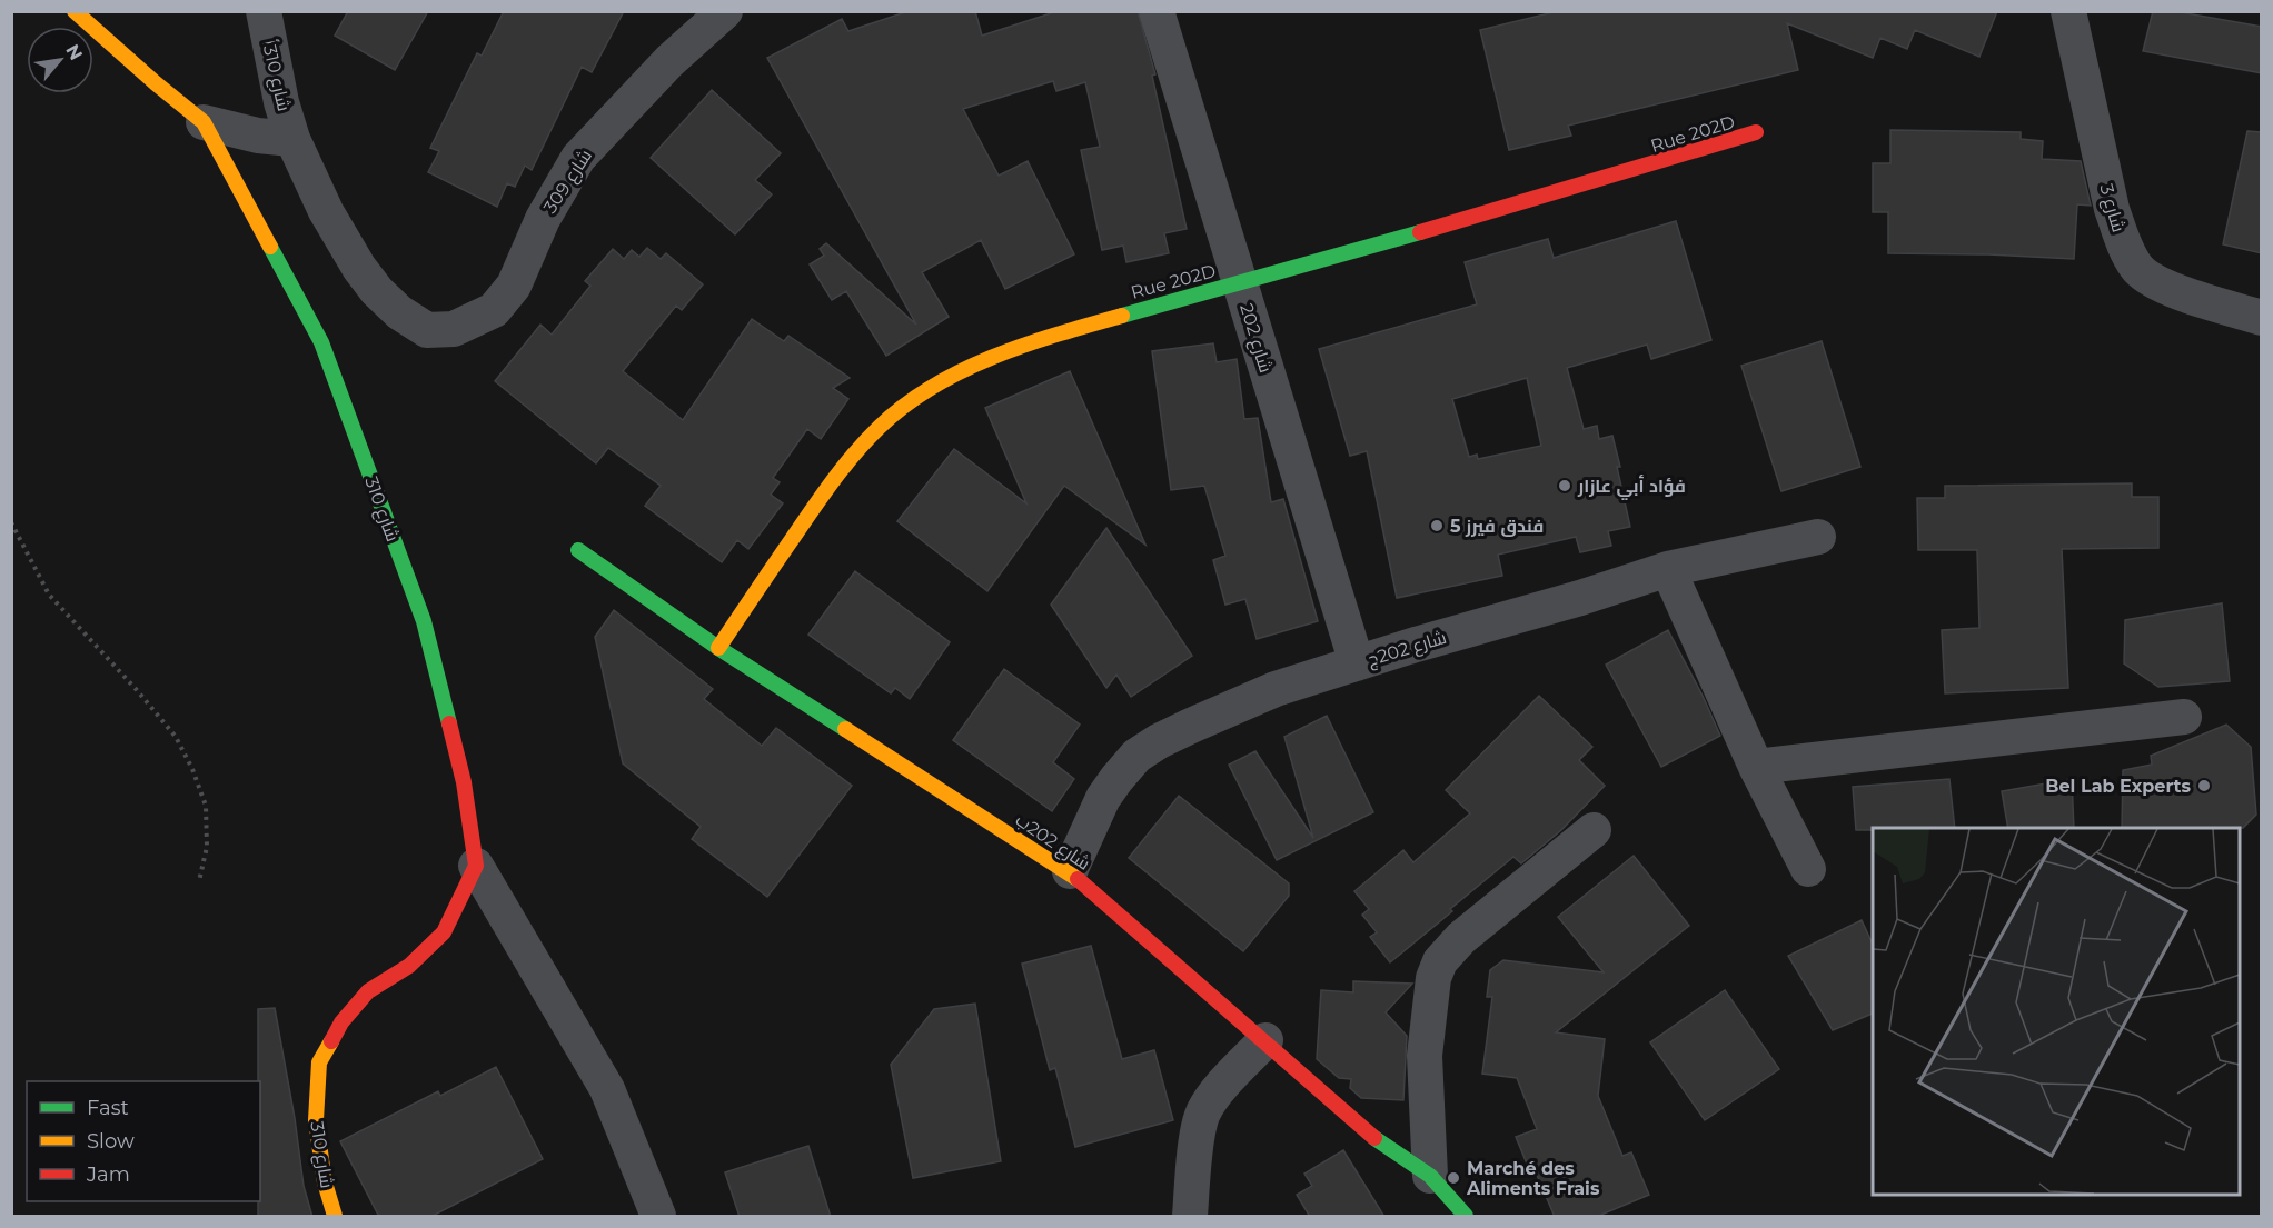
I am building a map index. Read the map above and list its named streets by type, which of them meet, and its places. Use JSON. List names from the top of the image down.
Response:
{
  "streets": {
    "street": [
      "شارع 310أ",
      "Rue 202D",
      "شارع 309",
      "شارع 3",
      "شارع 202",
      "شارع 310",
      "شارع 202ج",
      "شارع 202ب"
    ]
  },
  "crossings": [
    ["شارع 310أ", "شارع 309"],
    ["Rue 202D", "شارع 202"],
    ["Rue 202D", "شارع 202ب"],
    ["شارع 202", "شارع 202ج"],
    ["شارع 202ج", "شارع 202ب"]
  ],
  "places": [
    "فؤاد أبي عازار",
    "فندق فيرز 5",
    "Bel Lab Experts",
    "Marché des Aliments Frais"
  ],
  "legend": ["Fast", "Slow", "Jam"],
  "north": "top right"
}
